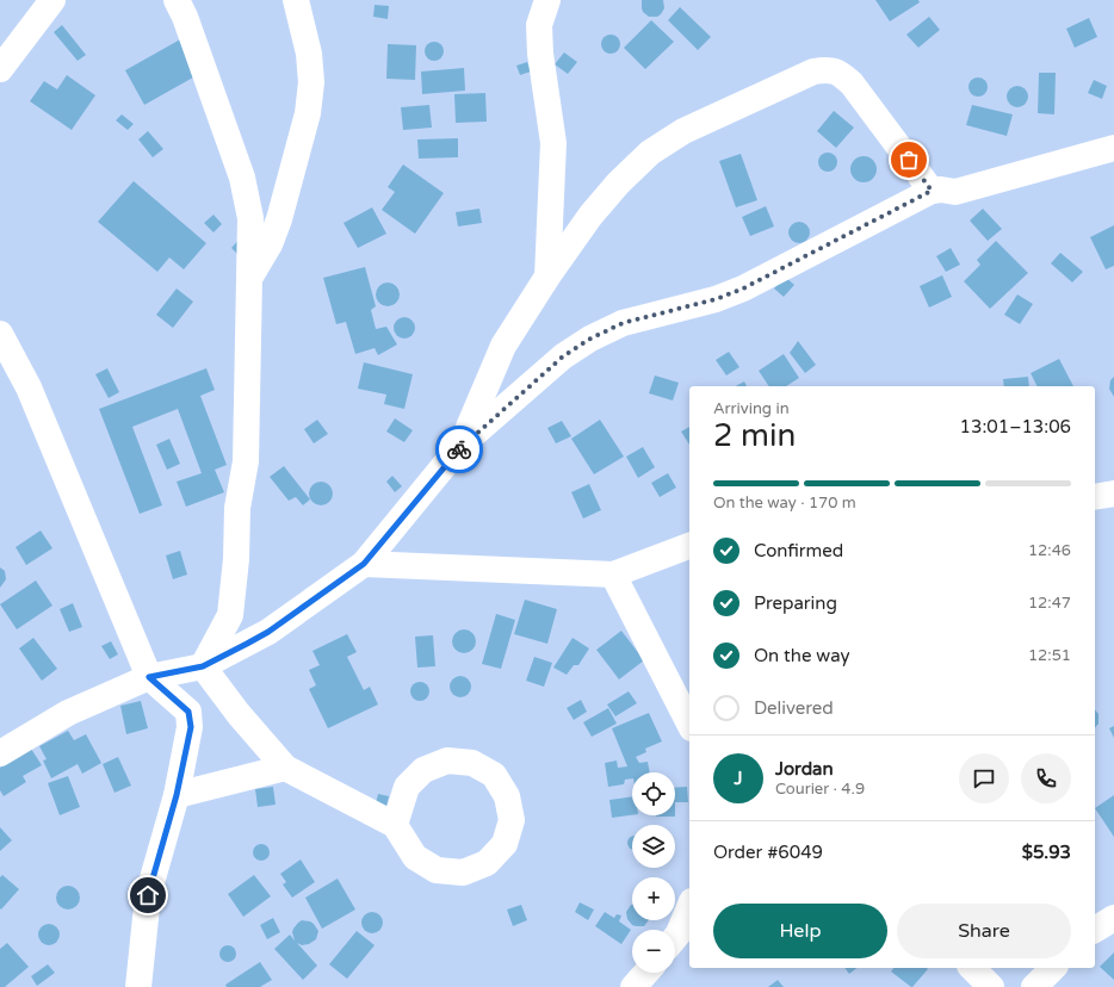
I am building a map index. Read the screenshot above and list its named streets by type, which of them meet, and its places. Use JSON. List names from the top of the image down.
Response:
{
  "page": {
    "heading": ["2 min", "Arriving in", "13:01–13:06"],
    "panel": [
      "Jordan",
      "Courier · 4.9",
      "Order #6049",
      "$5.93"
    ],
    "bar": "On the way · 170 m",
    "list": [
      ["Confirmed", "12:46"],
      ["Preparing", "12:47"],
      ["On the way", "12:51"],
      "Delivered"
    ],
    "round": "J",
    "map_buttons": ["+", "−"],
    "buttons": ["Help", "Share"]
  }
}
